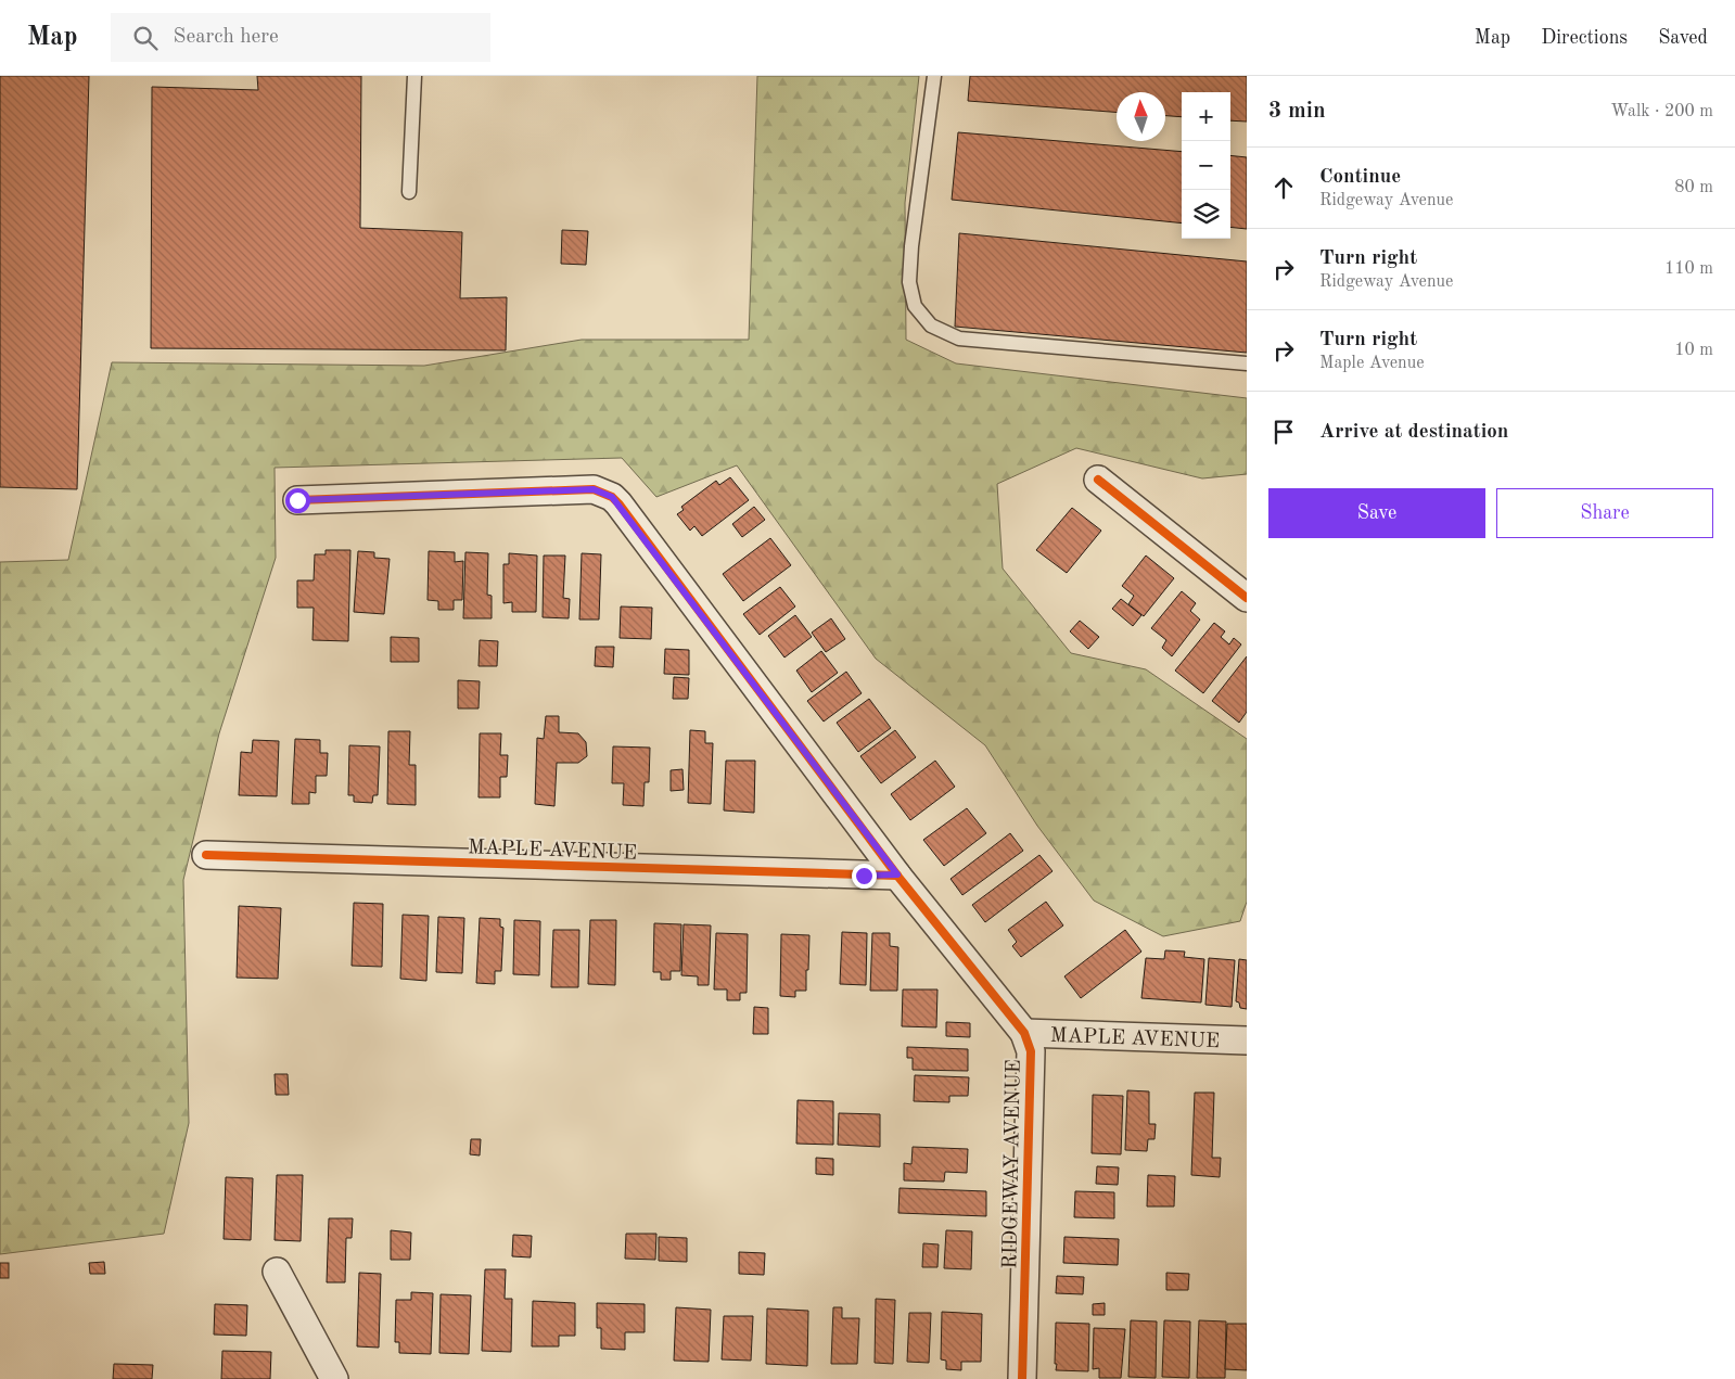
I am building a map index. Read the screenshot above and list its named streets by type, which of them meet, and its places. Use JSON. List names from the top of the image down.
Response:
{
  "streets": {
    "street": ["MAPLE AVENUE", "RIDGEWAY AVENUE"]
  },
  "crossings": [
    ["MAPLE AVENUE", "RIDGEWAY AVENUE"]
  ],
  "north": "top",
  "page": {
    "header": "Map",
    "search": "Search here",
    "nav": ["Map", "Directions", "Saved"],
    "heading": ["3 min", "Walk · 200 m"],
    "map_buttons": ["+", "−"],
    "list": [
      ["Continue", "Ridgeway Avenue", "80 m"],
      ["Turn right", "Ridgeway Avenue", "110 m"],
      ["Turn right", "Maple Avenue", "10 m"],
      "Arrive at destination"
    ],
    "buttons": ["Save", "Share"]
  }
}
